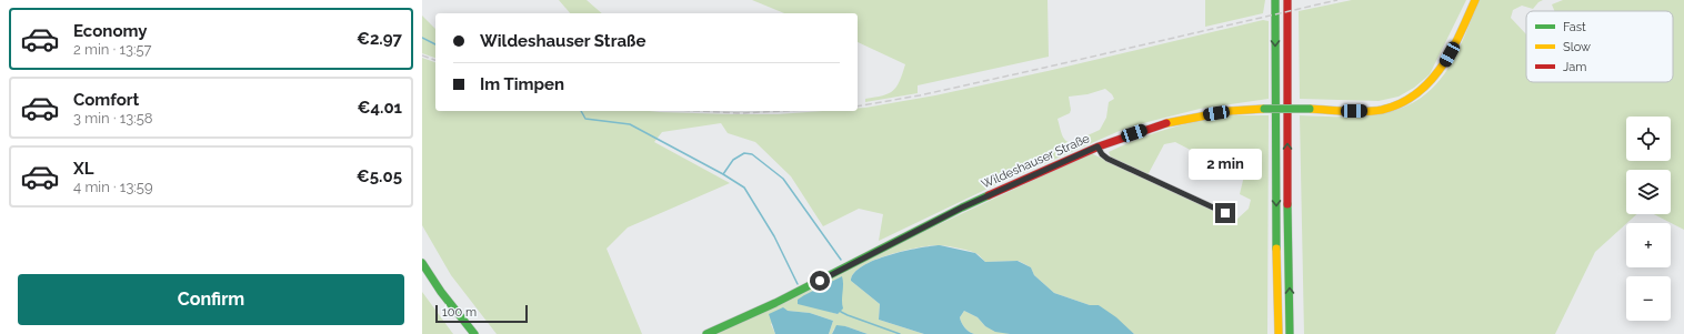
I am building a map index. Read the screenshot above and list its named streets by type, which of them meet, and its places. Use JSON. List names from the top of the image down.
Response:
{
  "streets": {
    "main road": ["Wildeshauser Straße"]
  },
  "legend": ["Fast", "Slow", "Jam"],
  "scale_bar": "100 m",
  "page": {
    "list": [
      {
        "name": "Economy",
        "note": "2 min · 13:57",
        "value": "€2.97"
      },
      {
        "name": "Comfort",
        "note": "3 min · 13:58",
        "value": "€4.01"
      },
      {
        "name": "XL",
        "note": "4 min · 13:59",
        "value": "€5.05"
      }
    ],
    "banner": ["Wildeshauser Straße", "Im Timpen"],
    "map_buttons": ["+", "−"],
    "bubble": "2 min",
    "buttons": "Confirm",
    "scale": "100 m"
  }
}
